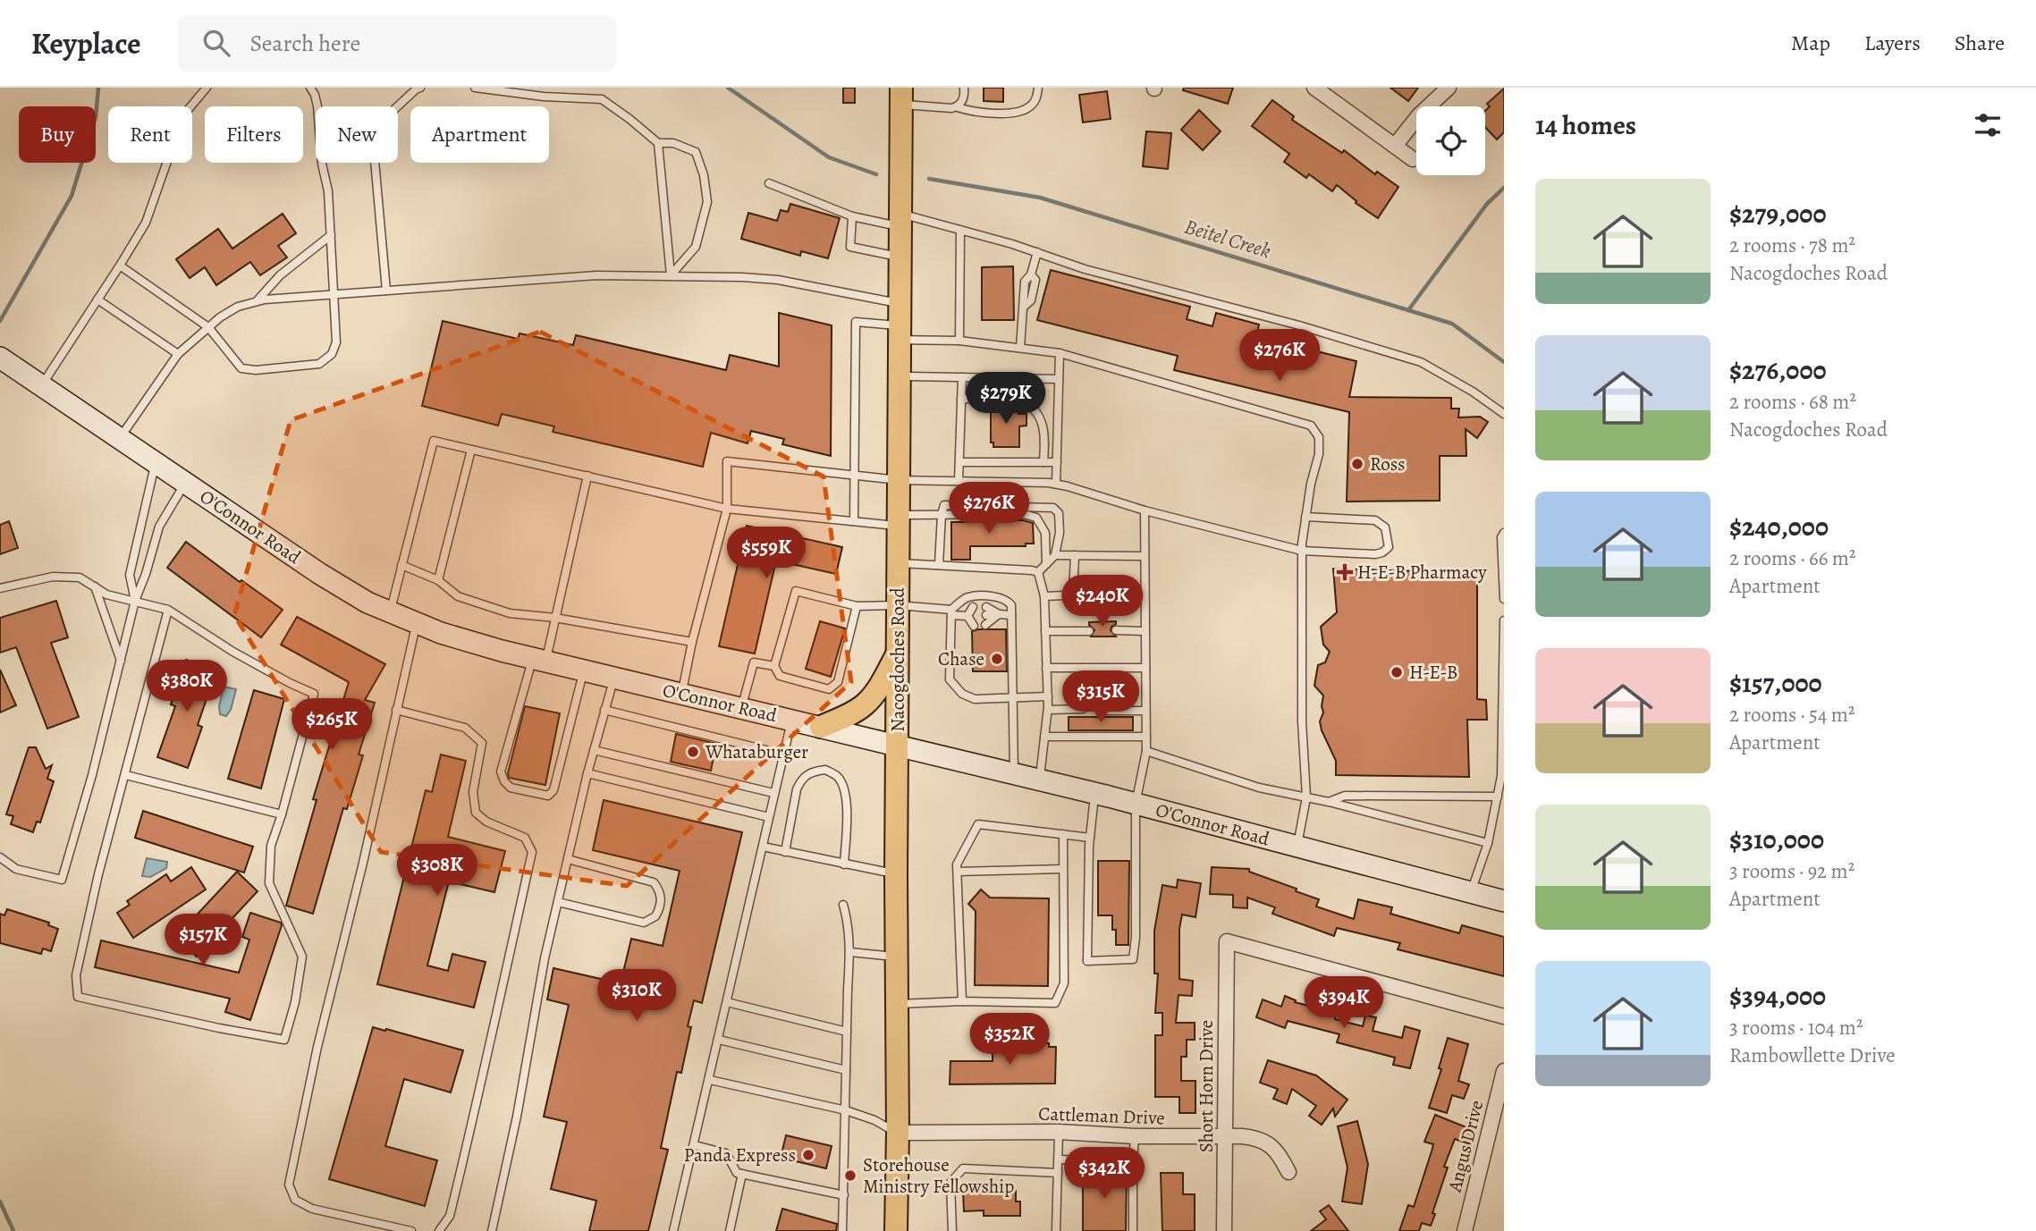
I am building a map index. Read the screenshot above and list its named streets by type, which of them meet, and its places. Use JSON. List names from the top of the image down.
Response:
{
  "streets": {
    "main road": ["O'Connor Road", "Nacogdoches Road"],
    "street": ["Short Horn Drive", "Cattleman Drive", "Angus Drive"]
  },
  "crossings": [
    ["O'Connor Road", "Nacogdoches Road"],
    ["Nacogdoches Road", "Cattleman Drive"],
    ["Short Horn Drive", "Cattleman Drive"]
  ],
  "water": ["Beitel Creek"],
  "places": {
    "other": [
      "Ross",
      "Chase",
      "H-E-B",
      "Whataburger",
      "Panda Express",
      "Storehouse Ministry Fellowship"
    ],
    "health": ["H-E-B Pharmacy"]
  },
  "page": {
    "header": "Keyplace",
    "search": "Search here",
    "nav": ["Map", "Layers", "Share"],
    "heading": "14 homes",
    "chip": [
      "Buy",
      "Rent",
      "Filters",
      "New",
      "Apartment"
    ],
    "list": [
      {
        "name": "$279,000",
        "note": "2 rooms · 78 m² · Nacogdoches Road"
      },
      {
        "name": "$276,000",
        "note": "2 rooms · 68 m² · Nacogdoches Road"
      },
      {
        "name": "$240,000",
        "note": "2 rooms · 66 m² · Apartment"
      },
      {
        "name": "$157,000",
        "note": "2 rooms · 54 m² · Apartment"
      },
      {
        "name": "$310,000",
        "note": "3 rooms · 92 m² · Apartment"
      },
      {
        "name": "$394,000",
        "note": "3 rooms · 104 m² · Rambowllette Drive"
      }
    ],
    "price": [
      "$276K",
      "$279K",
      "$276K",
      "$559K",
      "$240K",
      "$380K",
      "$315K",
      "$265K",
      "$308K",
      "$157K",
      "$310K",
      "$394K",
      "$352K",
      "$342K"
    ]
  }
}
